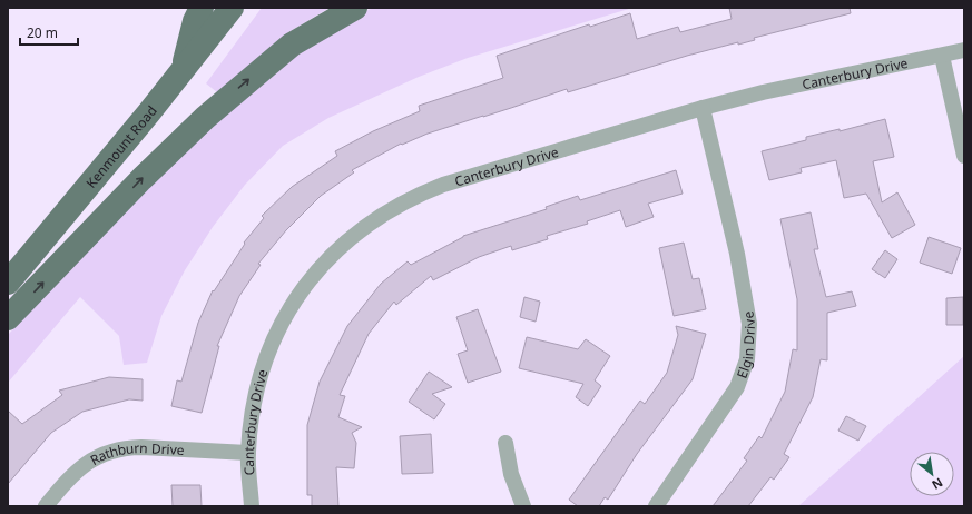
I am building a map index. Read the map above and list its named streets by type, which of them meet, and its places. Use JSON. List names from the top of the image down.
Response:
{
  "streets": {
    "main road": ["Kenmount Road"],
    "street": ["Canterbury Drive", "Elgin Drive", "Rathburn Drive"]
  },
  "crossings": [
    ["Canterbury Drive", "Elgin Drive"],
    ["Canterbury Drive", "Rathburn Drive"]
  ],
  "scale_bar": "20 m",
  "north": "bottom right"
}
